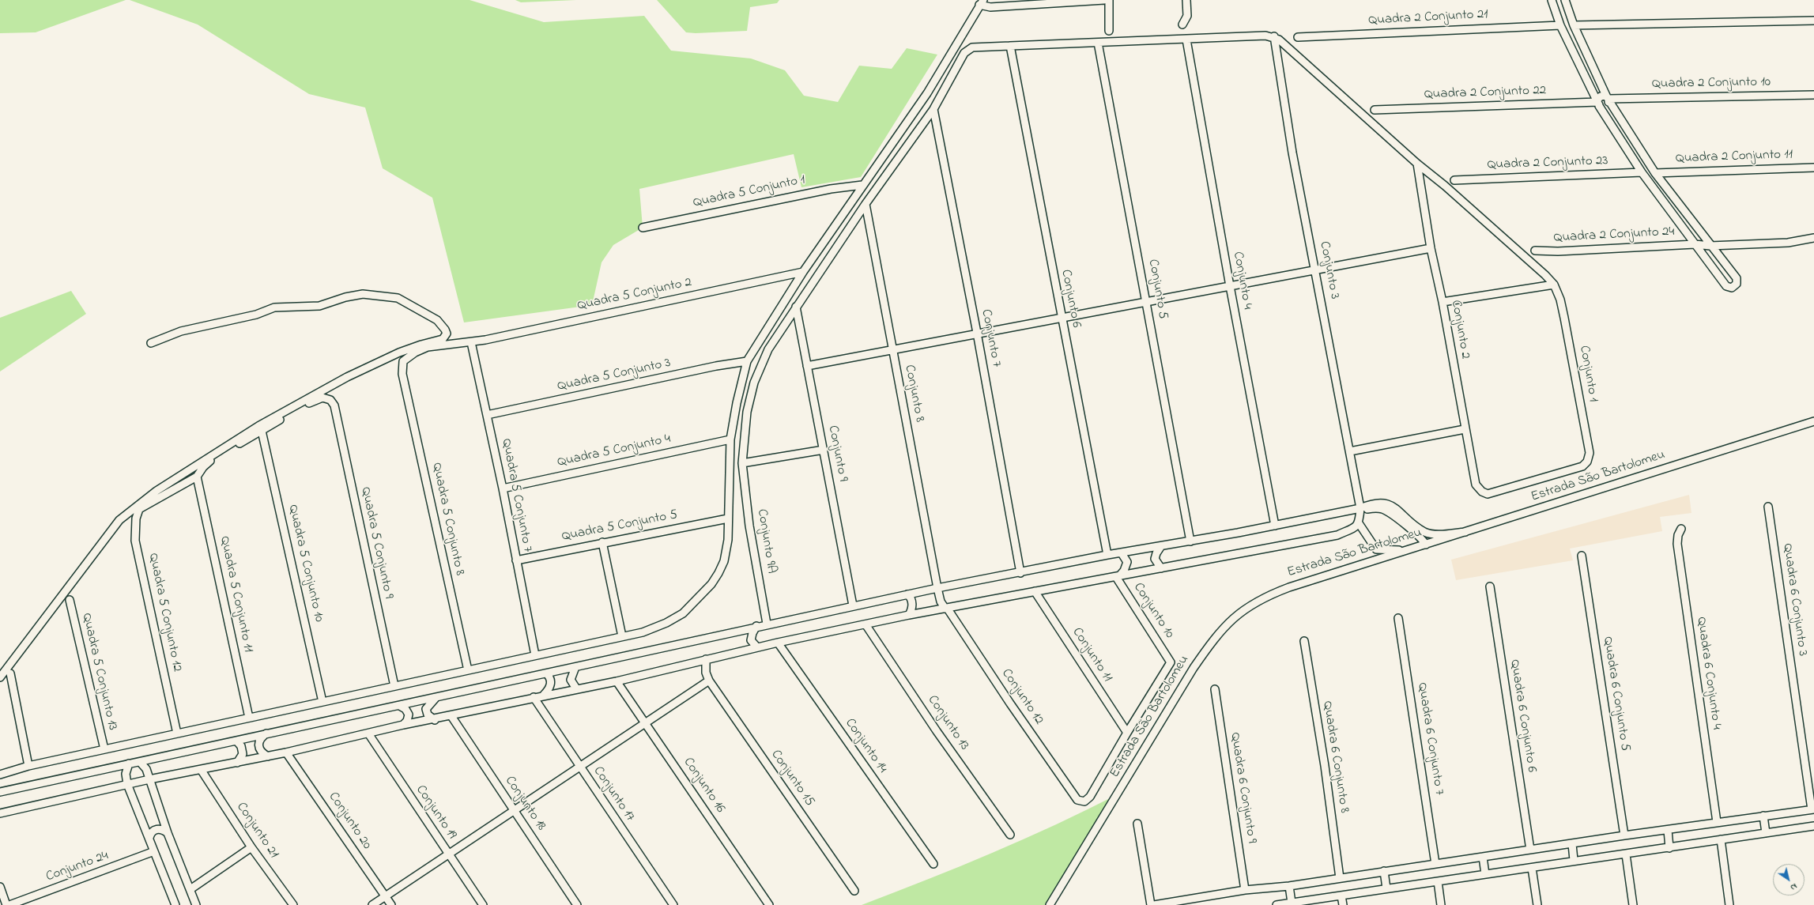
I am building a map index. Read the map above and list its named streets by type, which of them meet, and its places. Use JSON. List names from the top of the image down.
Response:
{
  "streets": {
    "street": [
      "Quadra 2 Conjunto 21",
      "Quadra 2 Conjunto 10",
      "Quadra 2 Conjunto 22",
      "Quadra 2 Conjunto 11",
      "Quadra 2 Conjunto 23",
      "Quadra 5 Conjunto 1",
      "Quadra 2 Conjunto 24",
      "Conjunto 3",
      "Conjunto 4",
      "Conjunto 5",
      "Quadra 5 Conjunto 2",
      "Conjunto 6",
      "Conjunto 2",
      "Conjunto 7",
      "Conjunto 1",
      "Quadra 5 Conjunto 3",
      "Conjunto 8",
      "Quadra 5 Conjunto 4",
      "Conjunto 9",
      "Estrada São Bartolomeu",
      "Quadra 5 Conjunto 7",
      "Quadra 5 Conjunto 8",
      "Quadra 5 Conjunto 5",
      "Conjunto 9A",
      "Quadra 5 Conjunto 9",
      "Quadra 5 Conjunto 10",
      "Quadra 5 Conjunto 11",
      "Quadra 6 Conjunto 3",
      "Conjunto 10",
      "Quadra 5 Conjunto 12",
      "Conjunto 11",
      "Quadra 5 Conjunto 13",
      "Quadra 6 Conjunto 4",
      "Quadra 6 Conjunto 5",
      "Conjunto 12",
      "Quadra 6 Conjunto 6",
      "Conjunto 13",
      "Quadra 6 Conjunto 7",
      "Conjunto 14",
      "Quadra 6 Conjunto 8",
      "Conjunto 15",
      "Conjunto 16",
      "Quadra 6 Conjunto 9",
      "Conjunto 17",
      "Conjunto 18",
      "Conjunto 19",
      "Conjunto 20",
      "Conjunto 21",
      "Conjunto 24"
    ]
  },
  "crossings": [
    ["Quadra 2 Conjunto 10", "Quadra 2 Conjunto 22"],
    ["Quadra 5 Conjunto 2", "Quadra 5 Conjunto 7"],
    ["Quadra 5 Conjunto 2", "Quadra 5 Conjunto 8"],
    ["Conjunto 6", "Conjunto 9A"],
    ["Conjunto 2", "Conjunto 1"],
    ["Conjunto 7", "Conjunto 9A"],
    ["Quadra 5 Conjunto 3", "Quadra 5 Conjunto 7"],
    ["Conjunto 8", "Conjunto 9A"],
    ["Conjunto 8", "Conjunto 12"],
    ["Quadra 5 Conjunto 4", "Quadra 5 Conjunto 7"],
    ["Conjunto 9", "Conjunto 9A"],
    ["Quadra 5 Conjunto 7", "Quadra 5 Conjunto 5"],
    ["Quadra 5 Conjunto 9", "Quadra 5 Conjunto 10"],
    ["Quadra 5 Conjunto 11", "Quadra 5 Conjunto 12"],
    ["Conjunto 10", "Conjunto 11"],
    ["Conjunto 10", "Conjunto 12"],
    ["Conjunto 11", "Conjunto 12"]
  ],
  "north": "bottom right"
}
